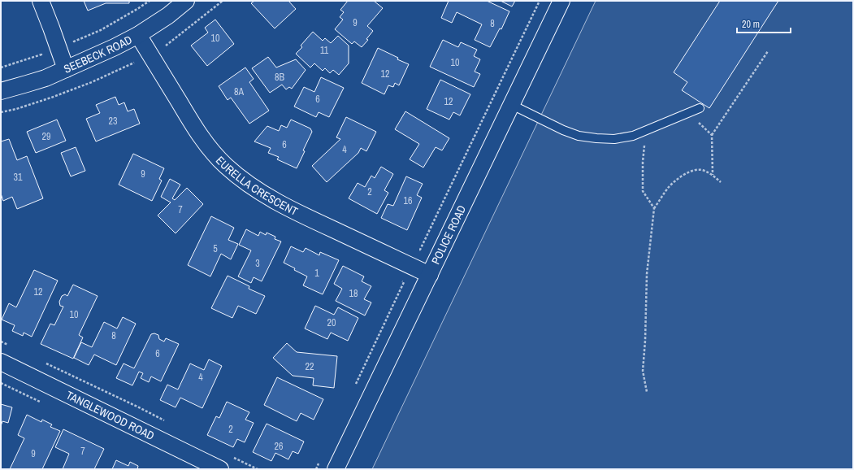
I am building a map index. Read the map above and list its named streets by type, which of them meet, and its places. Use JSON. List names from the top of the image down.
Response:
{
  "streets": {
    "street": [
      "SEEBECK ROAD",
      "EURELLA CRESCENT",
      "POLICE ROAD",
      "TANGLEWOOD ROAD"
    ]
  },
  "crossings": [
    ["SEEBECK ROAD", "EURELLA CRESCENT"],
    ["EURELLA CRESCENT", "POLICE ROAD"]
  ],
  "house_numbers": [
    "9",
    "8",
    "10",
    "11",
    "10",
    "12",
    "8B",
    "8A",
    "6",
    "12",
    "23",
    "29",
    "6",
    "4",
    "9",
    "31",
    "2",
    "16",
    "7",
    "5",
    "3",
    "1",
    "12",
    "18",
    "10",
    "20",
    "8",
    "6",
    "22",
    "4",
    "2",
    "26",
    "7",
    "9"
  ],
  "scale_bar": "20 m"
}
